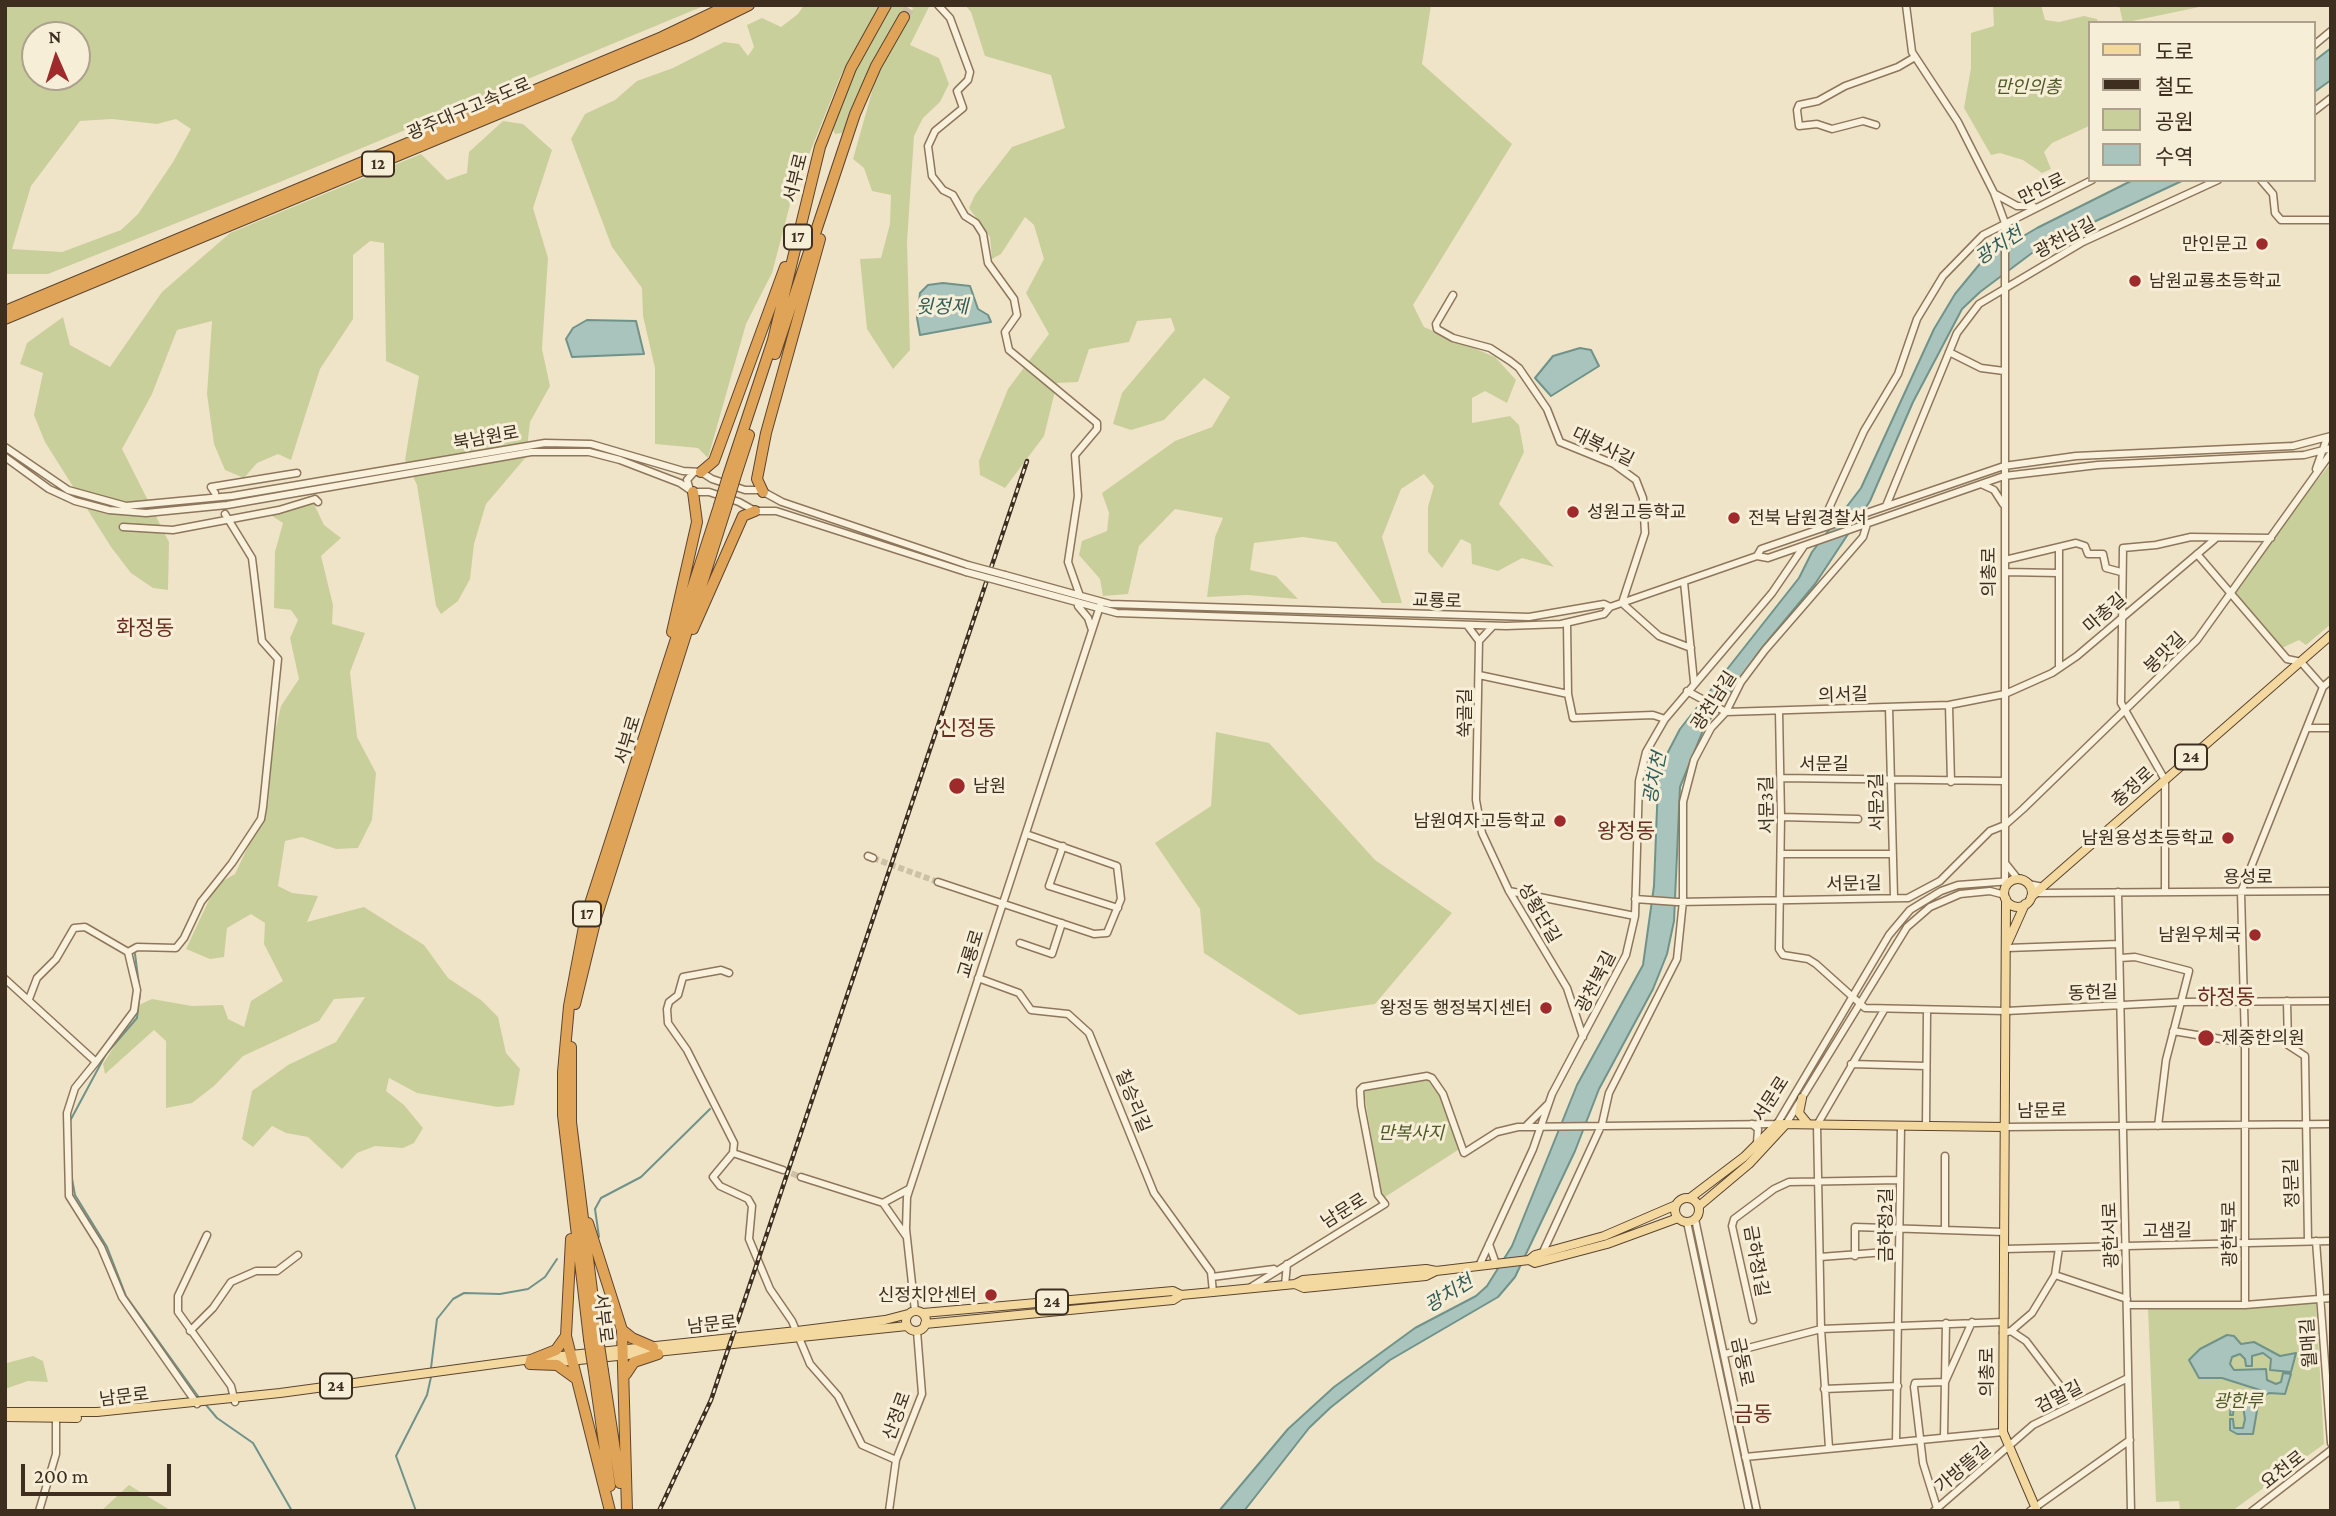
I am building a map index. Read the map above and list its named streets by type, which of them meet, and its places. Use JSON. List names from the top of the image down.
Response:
{
  "streets": {
    "highway": [
      "광주대구고속도로",
      "12",
      "서부로",
      "17"
    ],
    "main road": [
      "의총로",
      "24",
      "충정로",
      "서문로",
      "남문로",
      "금동로"
    ],
    "street": [
      "만인로",
      "광천남길",
      "북남원로",
      "대복사길",
      "교룡로",
      "마총길",
      "붕맛길",
      "의서길",
      "쑥골길",
      "서문길",
      "서문2길",
      "서문3길",
      "용성로",
      "서문1길",
      "성황단길",
      "광천북길",
      "동헌길",
      "칠승리길",
      "정문길",
      "금하정2길",
      "고샘길",
      "광한북로",
      "광한서로",
      "금하정1길",
      "월매길",
      "검멀길",
      "산정로",
      "가방뜰길",
      "요천로"
    ]
  },
  "crossings": [
    ["만인로", "의총로"],
    ["만인로", "교룡로"],
    ["광천남길", "의총로"],
    ["광천남길", "교룡로"],
    ["광천남길", "의서길"],
    ["광천남길", "서문1길"],
    ["광천남길", "남문로"],
    ["대복사길", "교룡로"],
    ["의총로", "교룡로"],
    ["의총로", "마총길"],
    ["의총로", "붕맛길"],
    ["의총로", "의서길"],
    ["의총로", "24"],
    ["의총로", "서문길"],
    ["의총로", "서문1길"],
    ["의총로", "동헌길"],
    ["의총로", "서문로"],
    ["의총로", "남문로"],
    ["의총로", "고샘길"],
    ["의총로", "광한서로"],
    ["의총로", "검멀길"],
    ["의총로", "가방뜰길"],
    ["교룡로", "붕맛길"],
    ["교룡로", "광천북길"],
    ["교룡로", "칠승리길"],
    ["교룡로", "남문로"],
    ["마총길", "의서길"],
    ["붕맛길", "서문1길"],
    ["의서길", "서문2길"],
    ["의서길", "서문3길"],
    ["쑥골길", "성황단길"],
    ["24", "충정로"],
    ["24", "용성로"],
    ["서문길", "서문2길"],
    ["서문길", "서문3길"],
    ["충정로", "용성로"],
    ["서문2길", "서문1길"],
    ["서문3길", "서문1길"],
    ["용성로", "광한북로"],
    ["용성로", "광한서로"],
    ["서문1길", "광천북길"],
    ["성황단길", "광천북길"],
    ["광천북길", "남문로"],
    ["동헌길", "정문길"],
    ["동헌길", "광한북로"],
    ["동헌길", "광한서로"],
    ["서문로", "남문로"],
    ["서문로", "금동로"],
    ["칠승리길", "남문로"],
    ["남문로", "정문길"],
    ["남문로", "금하정2길"],
    ["남문로", "광한북로"],
    ["남문로", "광한서로"],
    ["정문길", "고샘길"],
    ["정문길", "월매길"],
    ["금하정2길", "금하정1길"],
    ["고샘길", "광한북로"],
    ["고샘길", "광한서로"],
    ["고샘길", "월매길"],
    ["광한서로", "검멀길"],
    ["검멀길", "가방뜰길"]
  ],
  "districts": [
    "화정동",
    "신정동",
    "왕정동",
    "하정동",
    "금동"
  ],
  "water": ["광치천", "윗정제"],
  "parks": ["만인의총", "만복사지", "광한루"],
  "places": [
    "만인문고",
    "남원교룡초등학교",
    "성원고등학교",
    "전북 남원경찰서",
    "남원",
    "남원여자고등학교",
    "남원용성초등학교",
    "남원우체국",
    "왕정동 행정복지센터",
    "제중한의원",
    "신정치안센터"
  ],
  "legend": [
    "도로",
    "철도",
    "공원",
    "수역"
  ],
  "scale_bar": "200 m",
  "north": "top"
}
